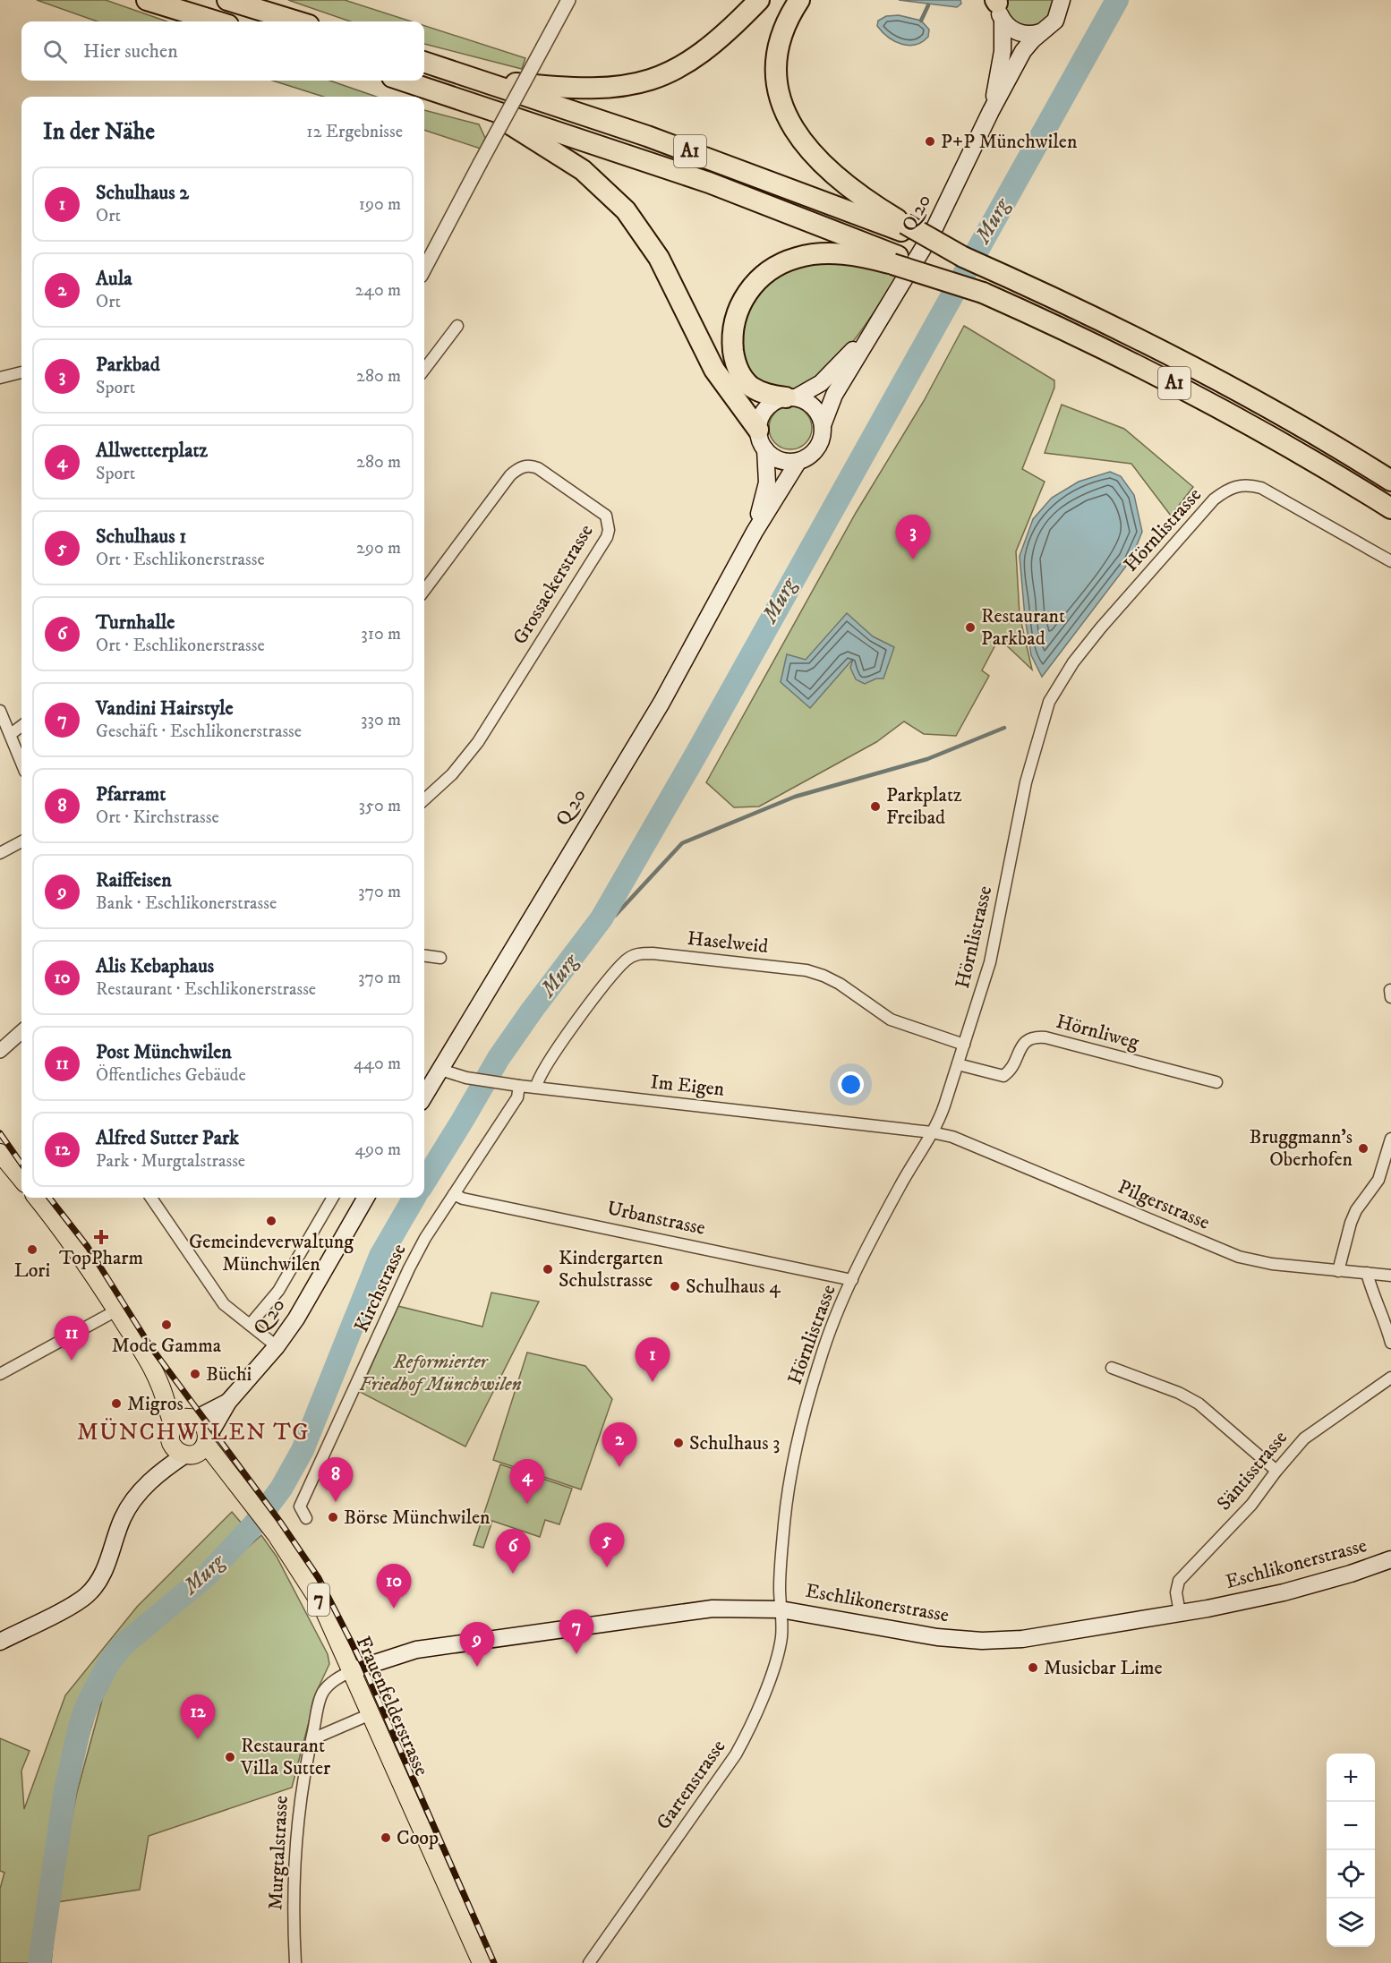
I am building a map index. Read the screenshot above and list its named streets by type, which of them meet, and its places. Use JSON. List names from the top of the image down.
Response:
{
  "streets": {
    "highway": ["A1"],
    "main road": [
      "Q 20",
      "Eschlikonerstrasse",
      "7",
      "Frauenfelderstrasse"
    ],
    "street": [
      "Hörnlistrasse",
      "Grossackerstrasse",
      "Haselweid",
      "Hörnliweg",
      "Im Eigen",
      "Pilgerstrasse",
      "Urbanstrasse",
      "Kirchstrasse",
      "Säntisstrasse",
      "Gartenstrasse",
      "Murgtalstrasse"
    ]
  },
  "crossings": [
    ["A1", "Q 20"],
    ["Q 20", "Im Eigen"],
    ["Q 20", "Frauenfelderstrasse"],
    ["Hörnlistrasse", "Haselweid"],
    ["Hörnlistrasse", "Hörnliweg"],
    ["Hörnlistrasse", "Im Eigen"],
    ["Hörnlistrasse", "Pilgerstrasse"],
    ["Hörnlistrasse", "Urbanstrasse"],
    ["Hörnlistrasse", "Eschlikonerstrasse"],
    ["Hörnlistrasse", "Gartenstrasse"],
    ["Haselweid", "Im Eigen"],
    ["Im Eigen", "Pilgerstrasse"],
    ["Im Eigen", "Kirchstrasse"],
    ["Urbanstrasse", "Kirchstrasse"],
    ["Säntisstrasse", "Eschlikonerstrasse"],
    ["Eschlikonerstrasse", "Frauenfelderstrasse"],
    ["Eschlikonerstrasse", "Gartenstrasse"],
    ["Eschlikonerstrasse", "Murgtalstrasse"],
    ["Frauenfelderstrasse", "Murgtalstrasse"]
  ],
  "districts": ["MÜNCHWILEN TG"],
  "water": ["Murg"],
  "parks": ["Reformierter Friedhof Münchwilen"],
  "places": {
    "other": [
      "P+P Münchwilen",
      "Restaurant Parkbad",
      "Parkplatz Freibad",
      "Bruggmann's Oberhofen",
      "Gemeindeverwaltung Münchwilen",
      "Lori",
      "Kindergarten Schulstrasse",
      "Schulhaus 4",
      "Mode Gamma",
      "Büchi",
      "Migros",
      "Schulhaus 3",
      "Börse Münchwilen",
      "Musicbar Lime",
      "Restaurant Villa Sutter",
      "Coop"
    ],
    "health": ["TopPharm"]
  },
  "page": {
    "search": "Hier suchen",
    "heading": ["In der Nähe", "12 Ergebnisse"],
    "list": [
      {
        "mark": "1",
        "name": "Schulhaus 2",
        "note": "Ort",
        "value": "190 m"
      },
      {
        "mark": "2",
        "name": "Aula",
        "note": "Ort",
        "value": "240 m"
      },
      {
        "mark": "3",
        "name": "Parkbad",
        "note": "Sport",
        "value": "280 m"
      },
      {
        "mark": "4",
        "name": "Allwetterplatz",
        "note": "Sport",
        "value": "280 m"
      },
      {
        "mark": "5",
        "name": "Schulhaus 1",
        "note": "Ort · Eschlikonerstrasse",
        "value": "290 m"
      },
      {
        "mark": "6",
        "name": "Turnhalle",
        "note": "Ort · Eschlikonerstrasse",
        "value": "310 m"
      },
      {
        "mark": "7",
        "name": "Vandini Hairstyle",
        "note": "Geschäft · Eschlikonerstrasse",
        "value": "330 m"
      },
      {
        "mark": "8",
        "name": "Pfarramt",
        "note": "Ort · Kirchstrasse",
        "value": "350 m"
      },
      {
        "mark": "9",
        "name": "Raiffeisen",
        "note": "Bank · Eschlikonerstrasse",
        "value": "370 m"
      },
      {
        "mark": "10",
        "name": "Alis Kebaphaus",
        "note": "Restaurant · Eschlikonerstrasse",
        "value": "370 m"
      },
      {
        "mark": "11",
        "name": "Post Münchwilen",
        "note": "Öffentliches Gebäude",
        "value": "440 m"
      },
      {
        "mark": "12",
        "name": "Alfred Sutter Park",
        "note": "Park · Murgtalstrasse",
        "value": "490 m"
      }
    ],
    "pins": [
      "3",
      "11",
      "1",
      "2",
      "8",
      "4",
      "5",
      "6",
      "10",
      "7",
      "9",
      "12"
    ],
    "map_buttons": ["+", "−"]
  }
}
